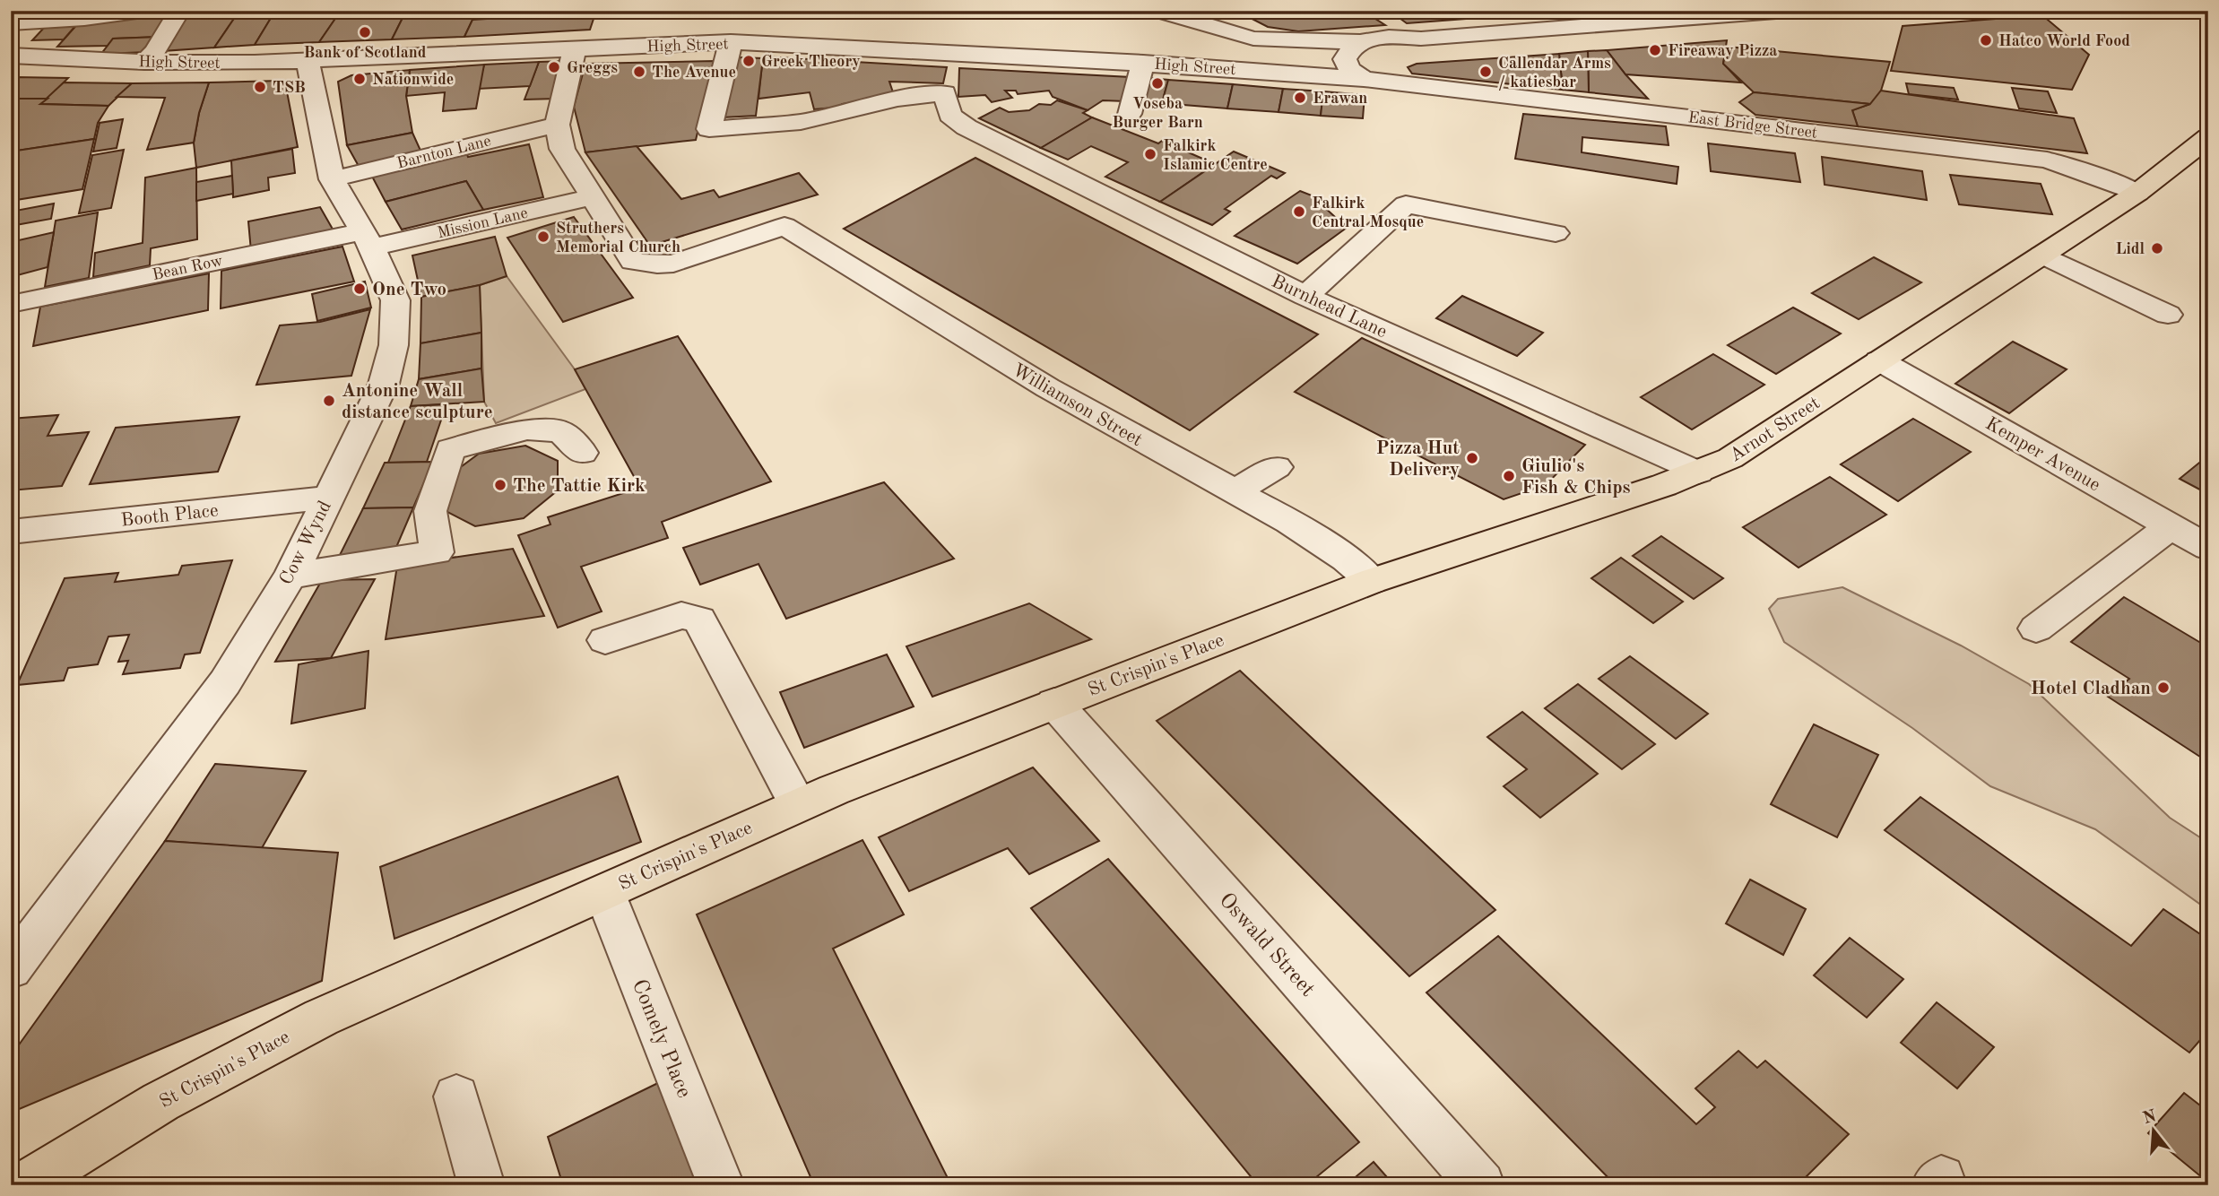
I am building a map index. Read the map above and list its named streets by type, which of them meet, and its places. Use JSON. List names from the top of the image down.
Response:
{
  "streets": {
    "main road": ["Arnot Street", "St Crispin's Place"],
    "street": [
      "High Street",
      "East Bridge Street",
      "Barnton Lane",
      "Mission Lane",
      "Bean Row",
      "Burnhead Lane",
      "Williamson Street",
      "Kemper Avenue",
      "Booth Place",
      "Cow Wynd",
      "Oswald Street",
      "Comely Place"
    ]
  },
  "crossings": [
    ["High Street", "East Bridge Street"],
    ["High Street", "Burnhead Lane"],
    ["High Street", "Cow Wynd"],
    ["East Bridge Street", "Arnot Street"],
    ["Barnton Lane", "Cow Wynd"],
    ["Mission Lane", "Bean Row"],
    ["Mission Lane", "Williamson Street"],
    ["Mission Lane", "Cow Wynd"],
    ["Bean Row", "Cow Wynd"],
    ["Burnhead Lane", "Arnot Street"],
    ["Williamson Street", "Arnot Street"],
    ["Williamson Street", "St Crispin's Place"],
    ["Arnot Street", "Kemper Avenue"],
    ["Arnot Street", "St Crispin's Place"],
    ["Booth Place", "Cow Wynd"],
    ["St Crispin's Place", "Oswald Street"],
    ["St Crispin's Place", "Comely Place"]
  ],
  "places": [
    "Bank of Scotland",
    "Hatco World Food",
    "Fireaway Pizza",
    "Greek Theory",
    "Greggs",
    "The Avenue",
    "Callendar Arms / katiesbar",
    "Nationwide",
    "Voseba Burger Barn",
    "TSB",
    "Erawan",
    "Falkirk Islamic Centre",
    "Falkirk Central Mosque",
    "Struthers Memorial Church",
    "Lidl",
    "One Two",
    "Antonine Wall distance sculpture",
    "Pizza Hut Delivery",
    "Giulio's Fish & Chips",
    "The Tattie Kirk",
    "Hotel Cladhan"
  ],
  "north": "top"
}
